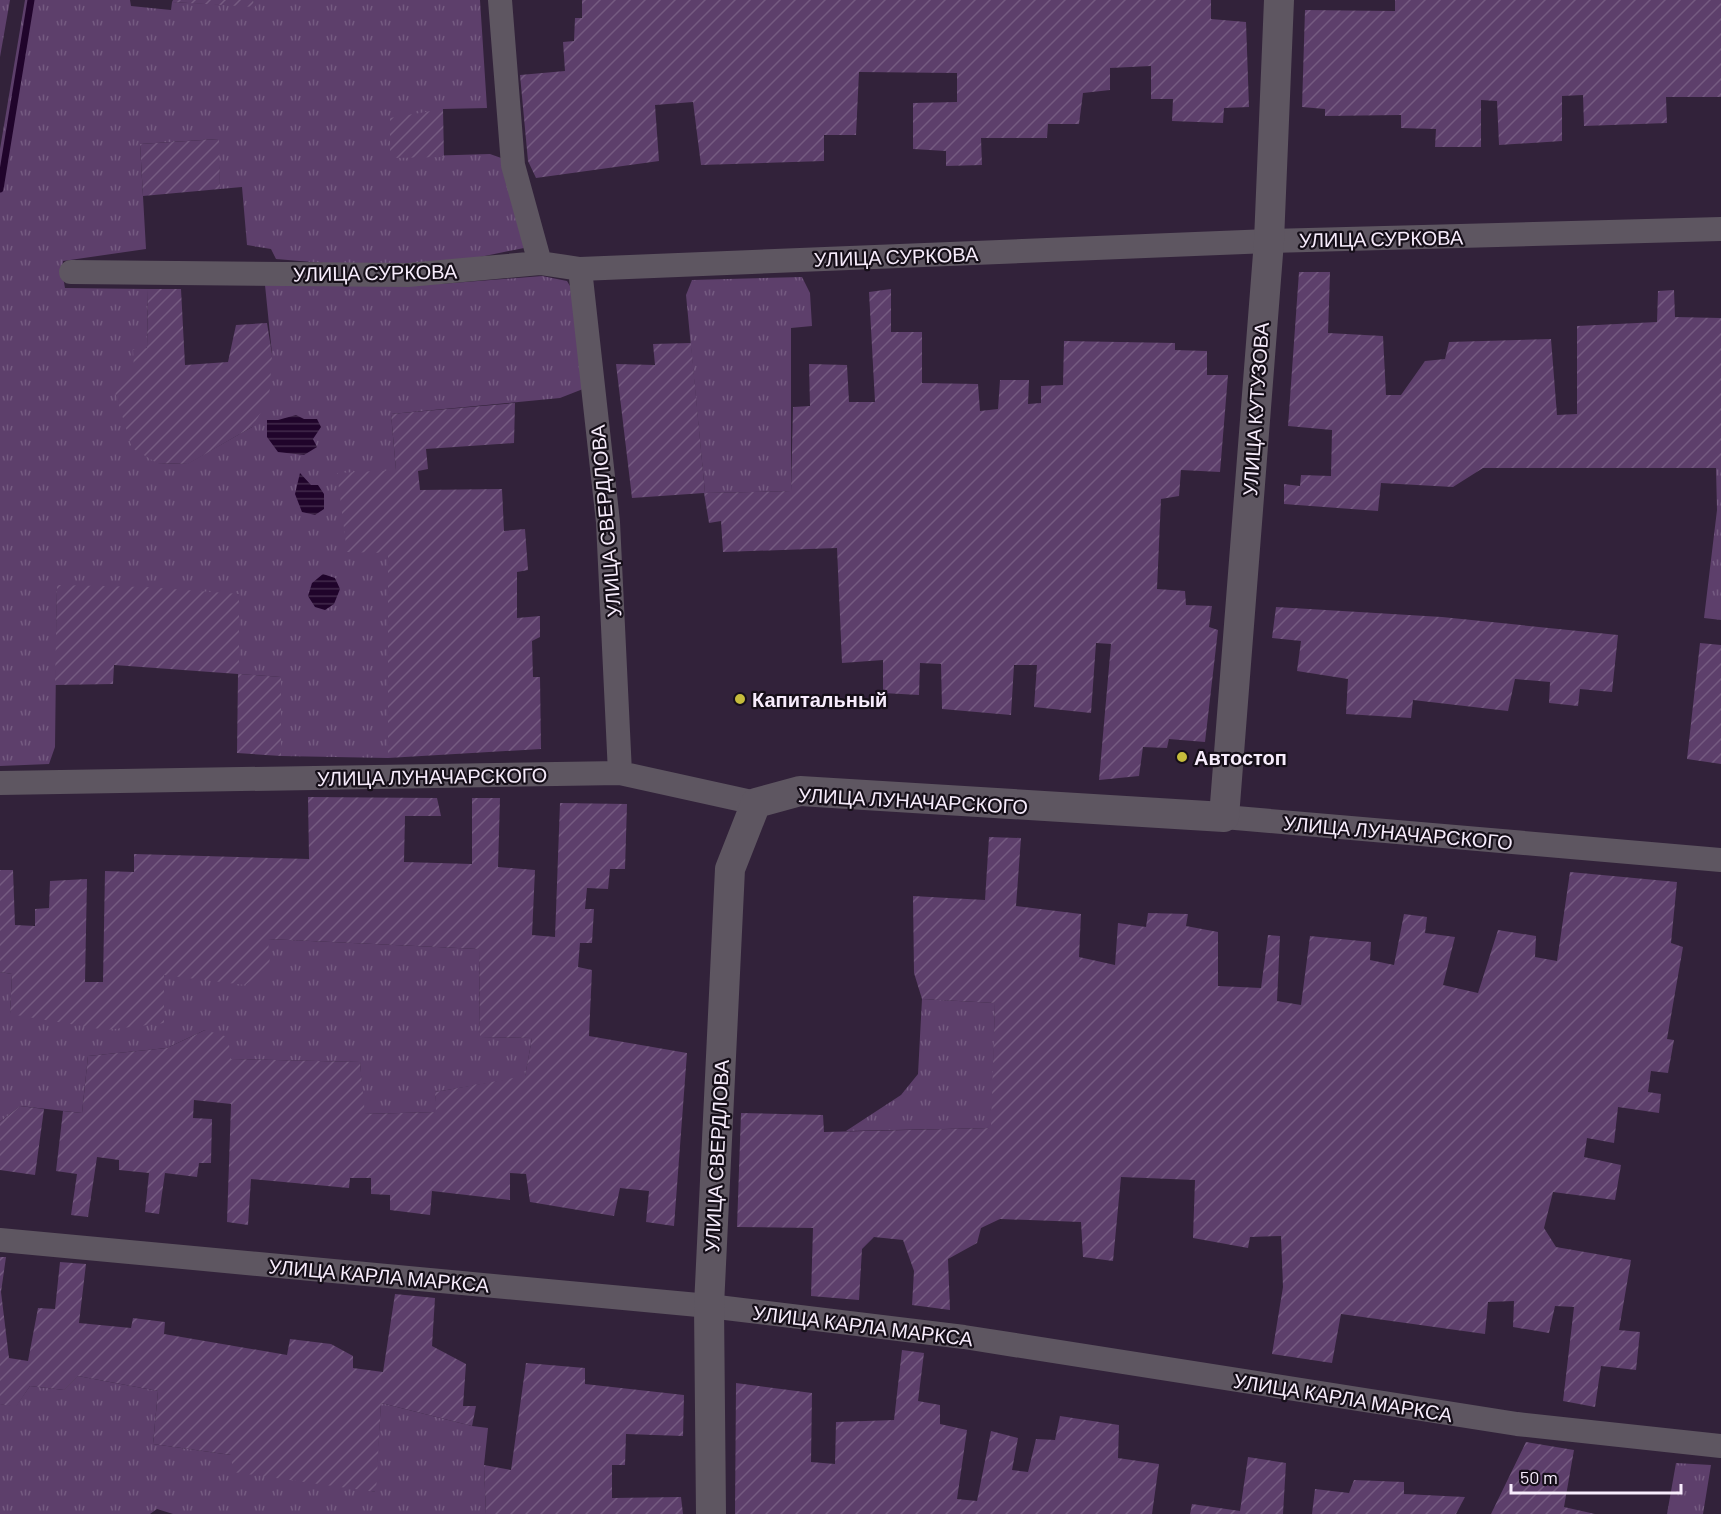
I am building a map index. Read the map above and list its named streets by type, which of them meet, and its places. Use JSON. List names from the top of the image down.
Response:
{
  "streets": {
    "street": [
      "УЛИЦА СУРКОВА",
      "УЛИЦА КУТУЗОВА",
      "УЛИЦА СВЕРДЛОВА",
      "УЛИЦА ЛУНАЧАРСКОГО",
      "УЛИЦА КАРЛА МАРКСА"
    ]
  },
  "crossings": [
    ["УЛИЦА СУРКОВА", "УЛИЦА КУТУЗОВА"],
    ["УЛИЦА СУРКОВА", "УЛИЦА СВЕРДЛОВА"],
    ["УЛИЦА КУТУЗОВА", "УЛИЦА ЛУНАЧАРСКОГО"],
    ["УЛИЦА СВЕРДЛОВА", "УЛИЦА ЛУНАЧАРСКОГО"],
    ["УЛИЦА СВЕРДЛОВА", "УЛИЦА КАРЛА МАРКСА"]
  ],
  "places": ["Капитальный", "Автостоп"],
  "scale_bar": "50 m"
}
